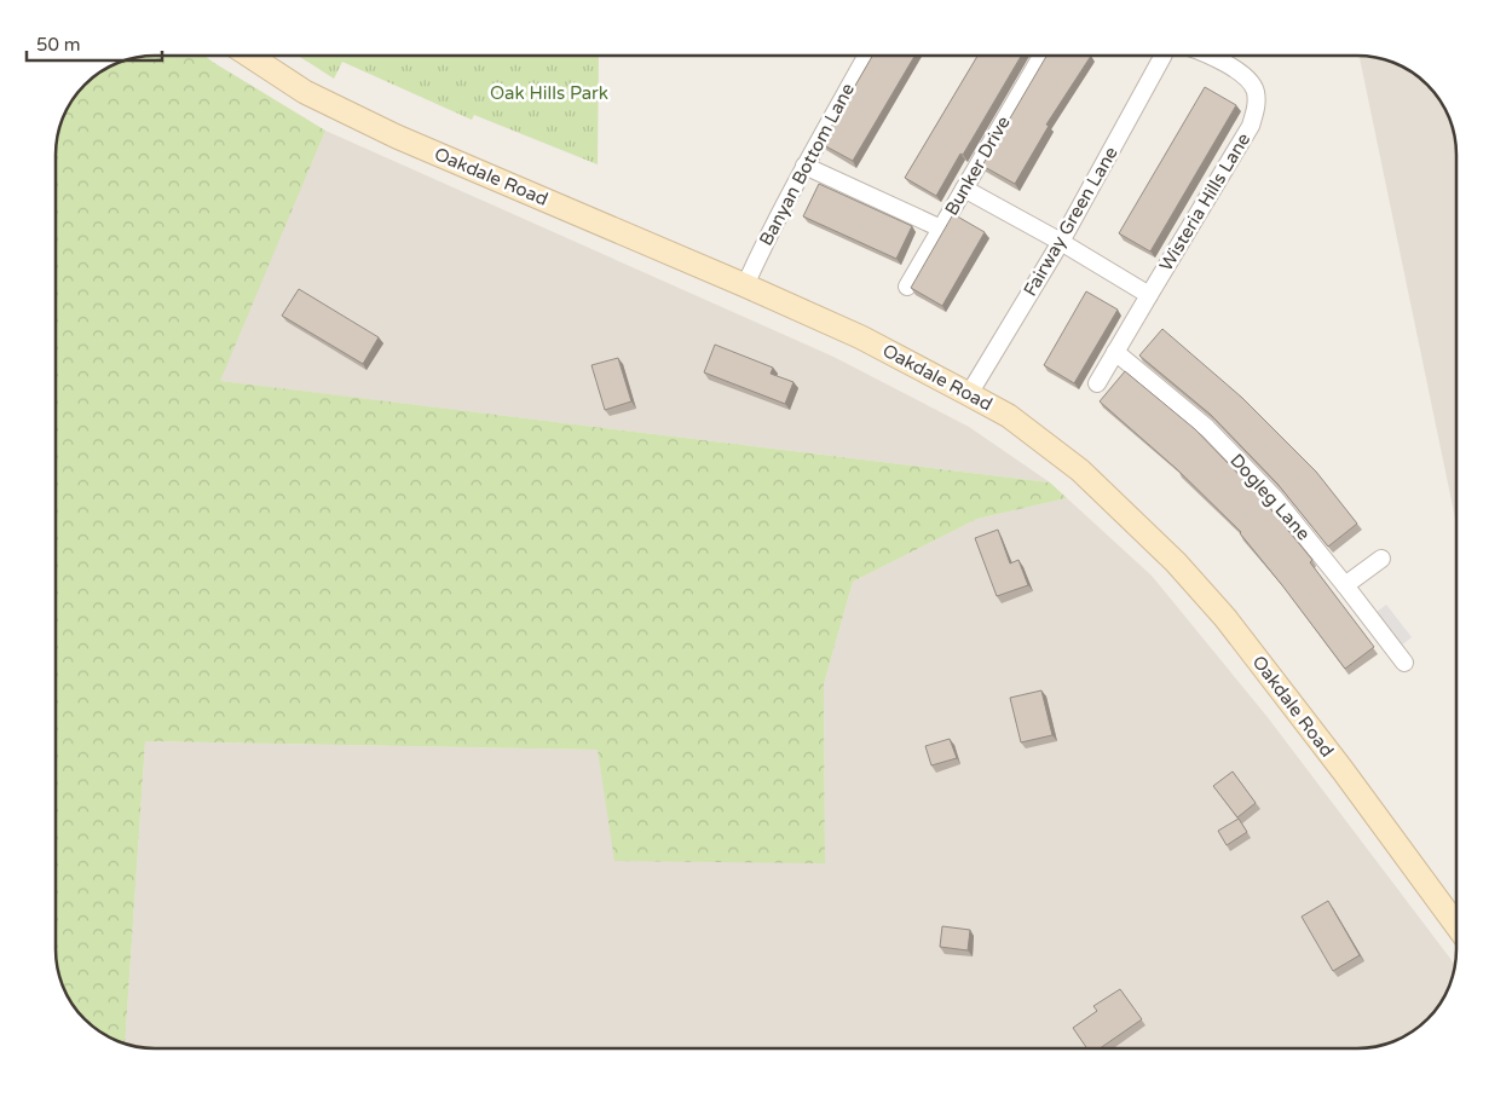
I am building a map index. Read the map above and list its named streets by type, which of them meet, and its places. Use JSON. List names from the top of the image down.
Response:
{
  "streets": {
    "main road": ["Oakdale Road"],
    "street": [
      "Banyan Bottom Lane",
      "Bunker Drive",
      "Wisteria Hills Lane",
      "Fairway Green Lane",
      "Dogleg Lane"
    ]
  },
  "crossings": [
    ["Banyan Bottom Lane", "Oakdale Road"],
    ["Oakdale Road", "Fairway Green Lane"],
    ["Wisteria Hills Lane", "Dogleg Lane"]
  ],
  "parks": ["Oak Hills Park"],
  "scale_bar": "50 m"
}
